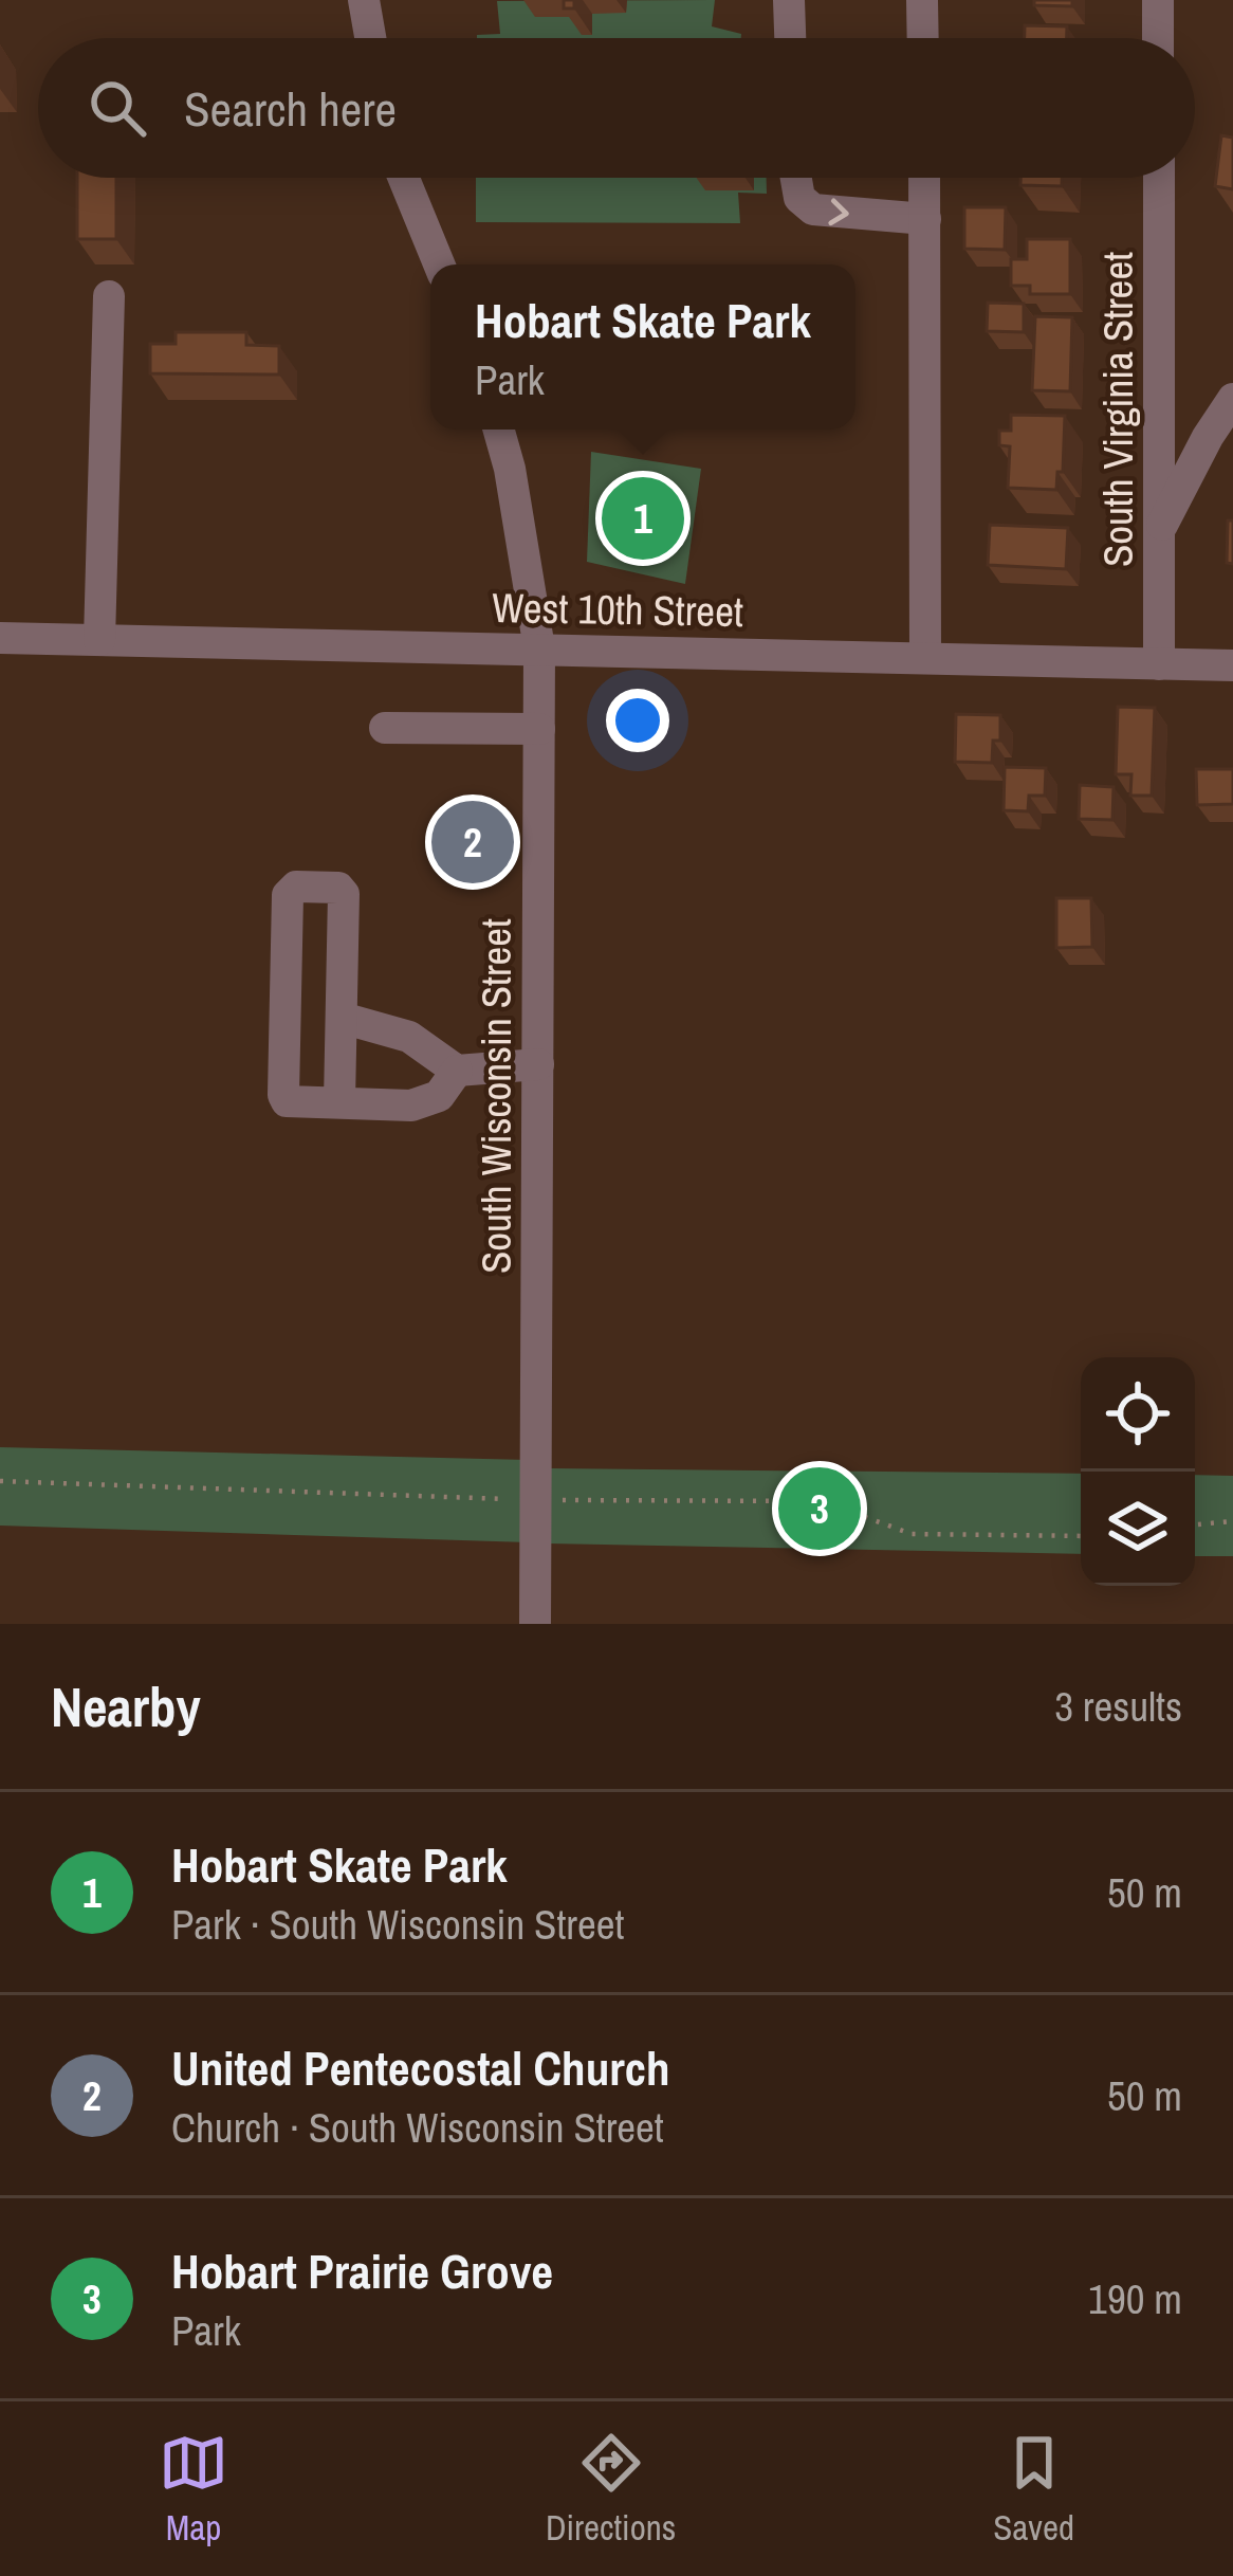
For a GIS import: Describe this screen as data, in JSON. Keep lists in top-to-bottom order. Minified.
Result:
{"streets":{"street":["South Virginia Street","West 10th Street","South Wisconsin Street"]},"crossings":[["South Virginia Street","West 10th Street"],["West 10th Street","South Wisconsin Street"]],"page":{"search":"Search here","popup":["Hobart Skate Park","Park"],"pins":["1","2","3"],"heading":["Nearby","3 results"],"list":[{"mark":"1","name":"Hobart Skate Park","note":"Park · South Wisconsin Street","value":"50 m"},{"mark":"2","name":"United Pentecostal Church","note":"Church · South Wisconsin Street","value":"50 m"},{"mark":"3","name":"Hobart Prairie Grove","note":"Park","value":"190 m"}],"nav":["Map","Directions","Saved"]}}
